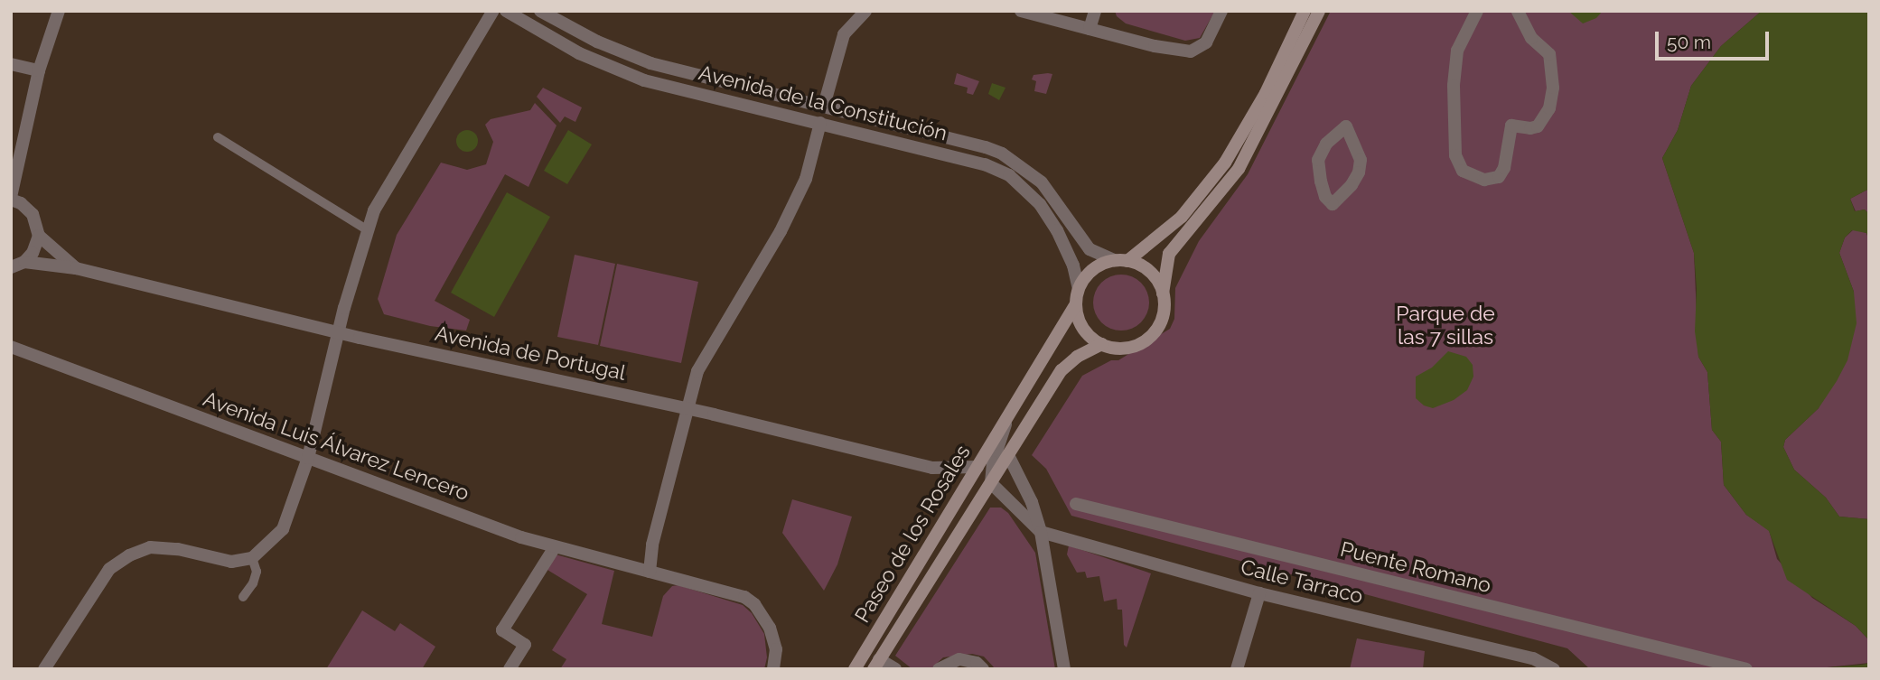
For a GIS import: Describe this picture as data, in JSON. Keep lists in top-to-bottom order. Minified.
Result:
{"streets":{"main road":["Paseo de los Rosales"],"street":["Avenida de la Constitución","Avenida de Portugal","Avenida Luis Álvarez Lencero","Puente Romano","Calle Tarraco"]},"crossings":[["Avenida de la Constitución","Paseo de los Rosales"],["Avenida de Portugal","Paseo de los Rosales"]],"parks":["Parque de las 7 sillas"],"scale_bar":"50 m"}
